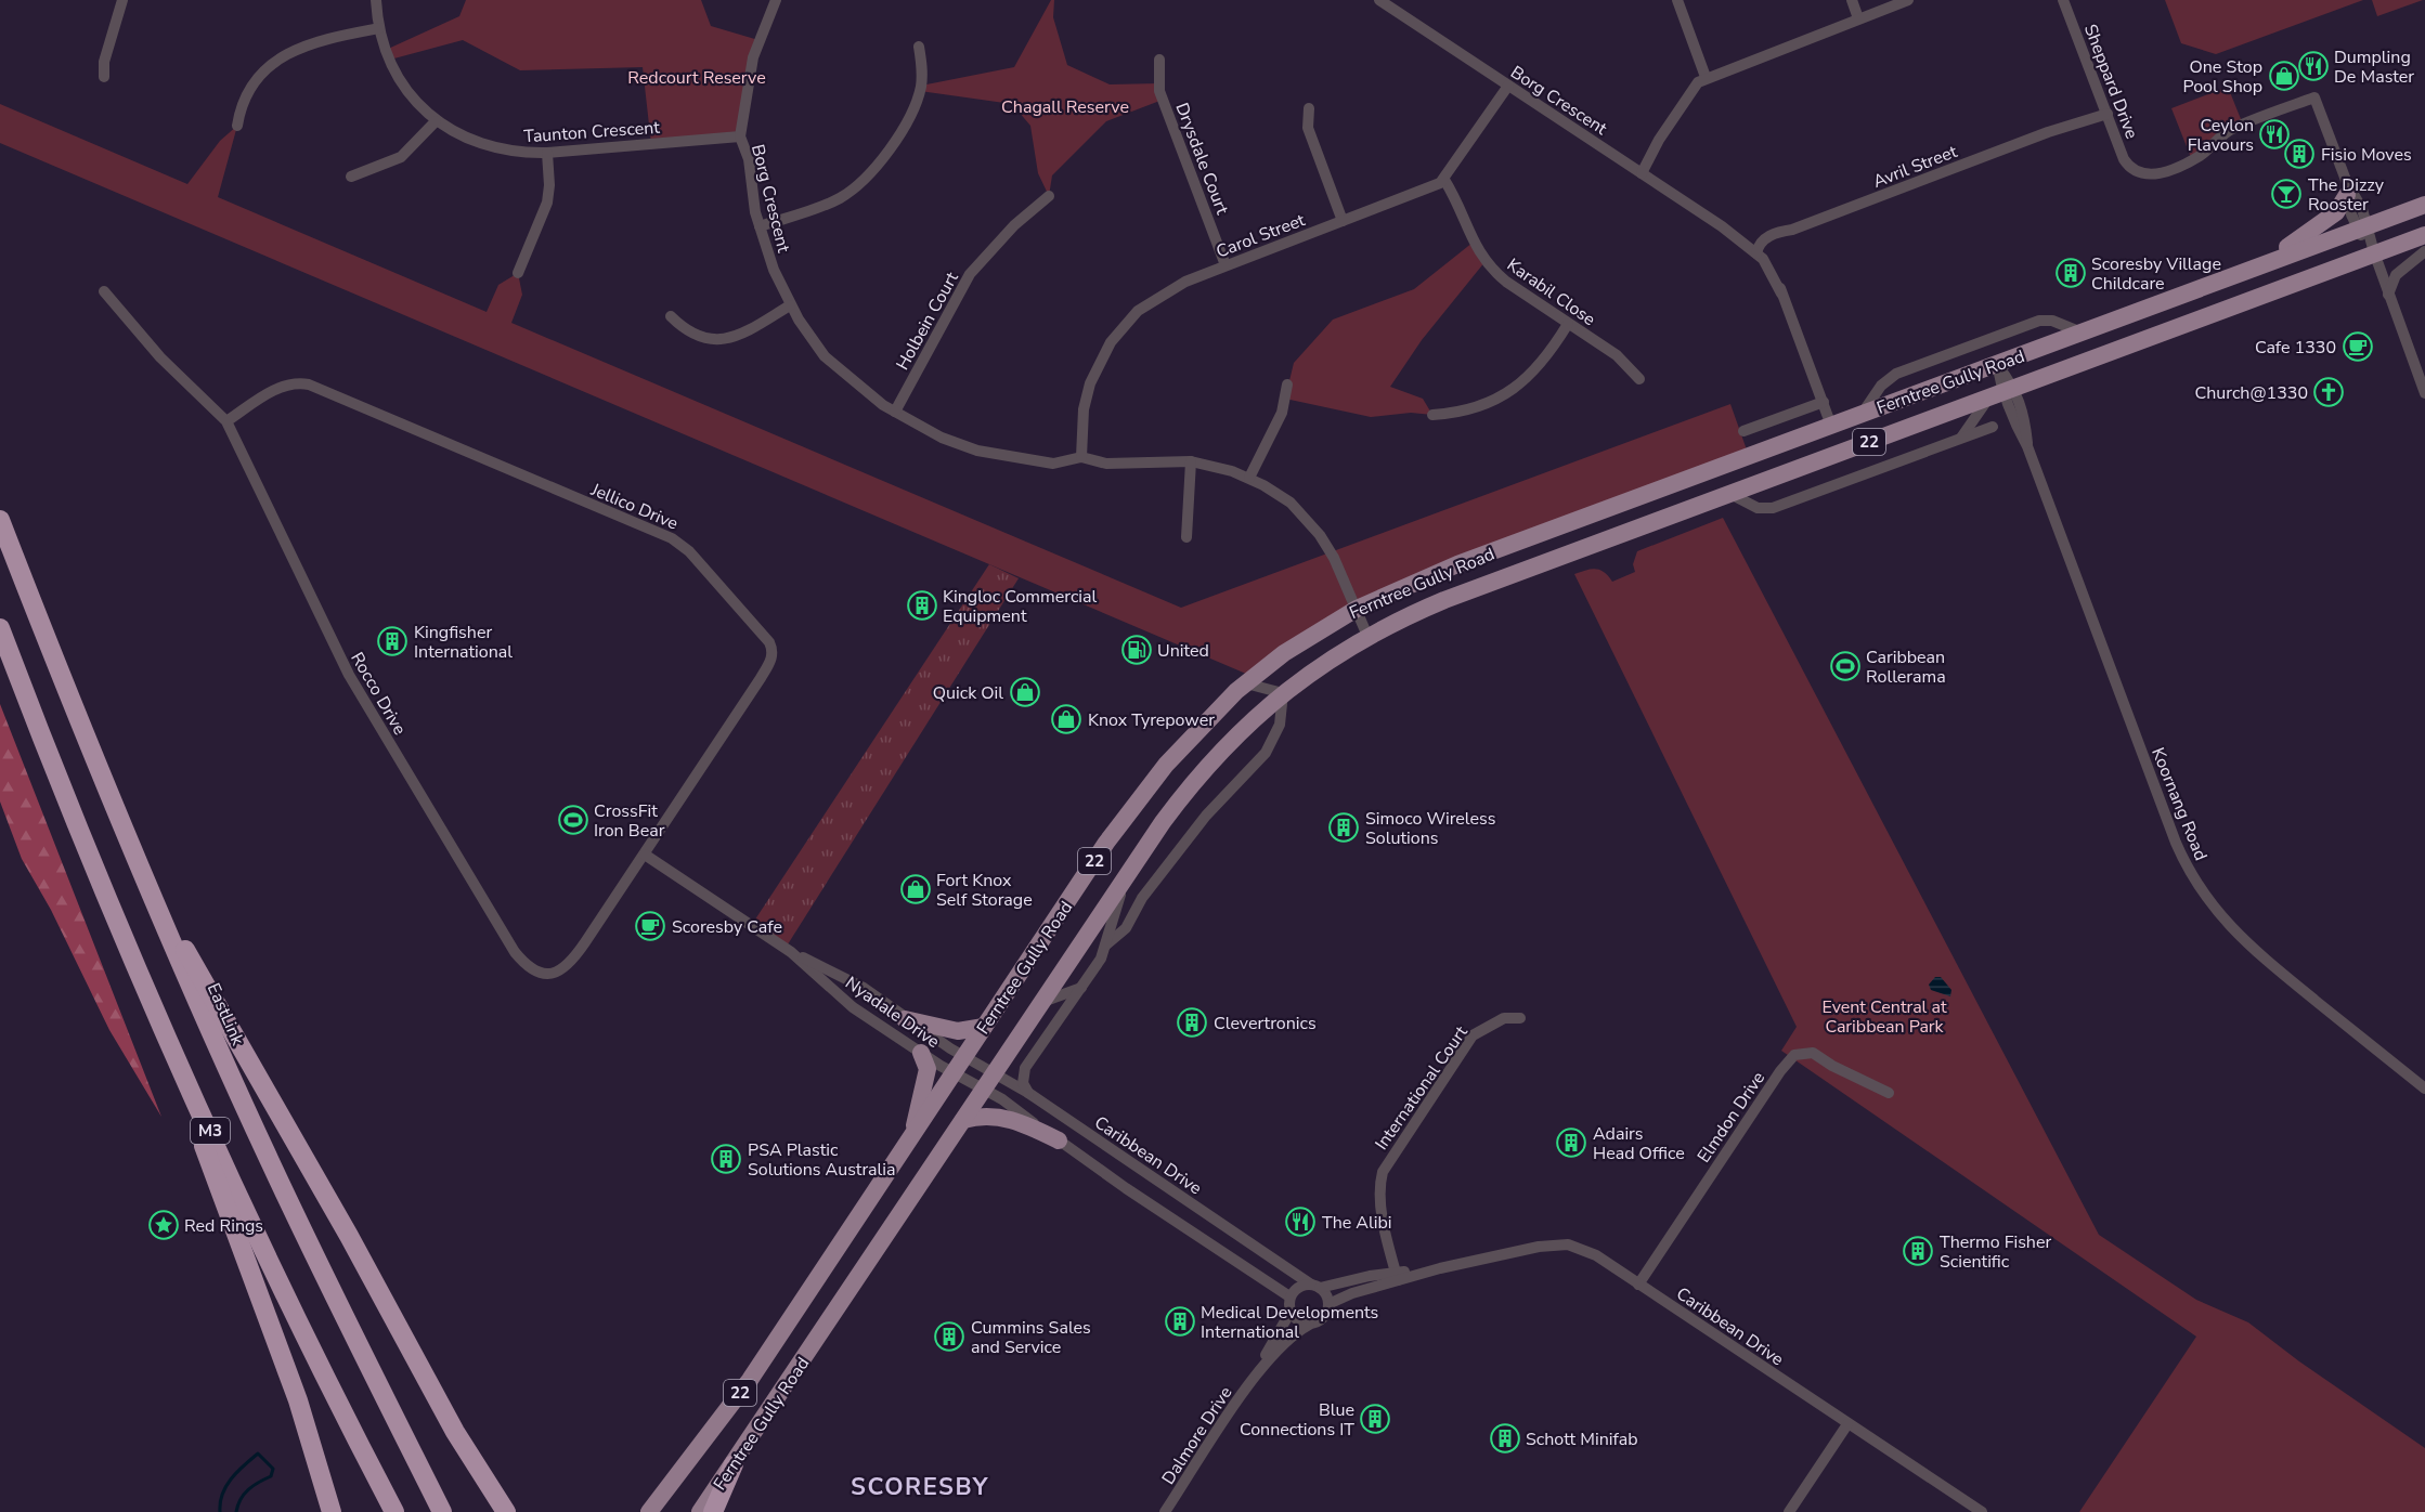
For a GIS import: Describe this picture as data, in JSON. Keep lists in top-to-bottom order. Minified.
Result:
{"streets":{"highway":["EastLink","M3"],"main road":["Ferntree Gully Road","22"],"street":["Sheppard Drive","Borg Crescent","Taunton Crescent","Drysdale Court","Avril Street","Carol Street","Karabil Close","Holbein Court","Jellico Drive","Rocco Drive","Koornang Road","Nyadale Drive","International Court","Elmdon Drive","Caribbean Drive","Dalmore Drive"]},"crossings":[["Sheppard Drive","Avril Street"],["Borg Crescent","Taunton Crescent"],["Borg Crescent","Avril Street"],["Borg Crescent","Carol Street"],["Borg Crescent","Holbein Court"],["Borg Crescent","Ferntree Gully Road"],["Drysdale Court","Carol Street"],["Carol Street","Karabil Close"],["Ferntree Gully Road","Koornang Road"],["Ferntree Gully Road","Nyadale Drive"],["Ferntree Gully Road","Caribbean Drive"],["Jellico Drive","Rocco Drive"],["Jellico Drive","Nyadale Drive"],["Rocco Drive","Nyadale Drive"],["Nyadale Drive","Caribbean Drive"],["International Court","Caribbean Drive"],["Elmdon Drive","Caribbean Drive"],["Caribbean Drive","Dalmore Drive"]],"districts":["SCORESBY"],"parks":["Redcourt Reserve","Chagall Reserve","Event Central at Caribbean Park"],"places":{"restaurant":["Dumpling De Master","Ceylon Flavours","The Alibi"],"shop":["One Stop Pool Shop","Quick Oil","Knox Tyrepower","Fort Knox Self Storage"],"building":["Fisio Moves","Scoresby Village Childcare","Kingloc Commercial Equipment","Kingfisher International","Simoco Wireless Solutions","Clevertronics","Adairs Head Office","PSA Plastic Solutions Australia","Thermo Fisher Scientific","Medical Developments International","Cummins Sales and Service","Blue Connections IT","Schott Minifab"],"bar":["The Dizzy Rooster"],"cafe":["Cafe 1330","Scoresby Cafe"],"church":["Church@1330"],"fuel station":["United"],"sports":["Caribbean Rollerama","CrossFit Iron Bear"],"place":["Red Rings"]}}
